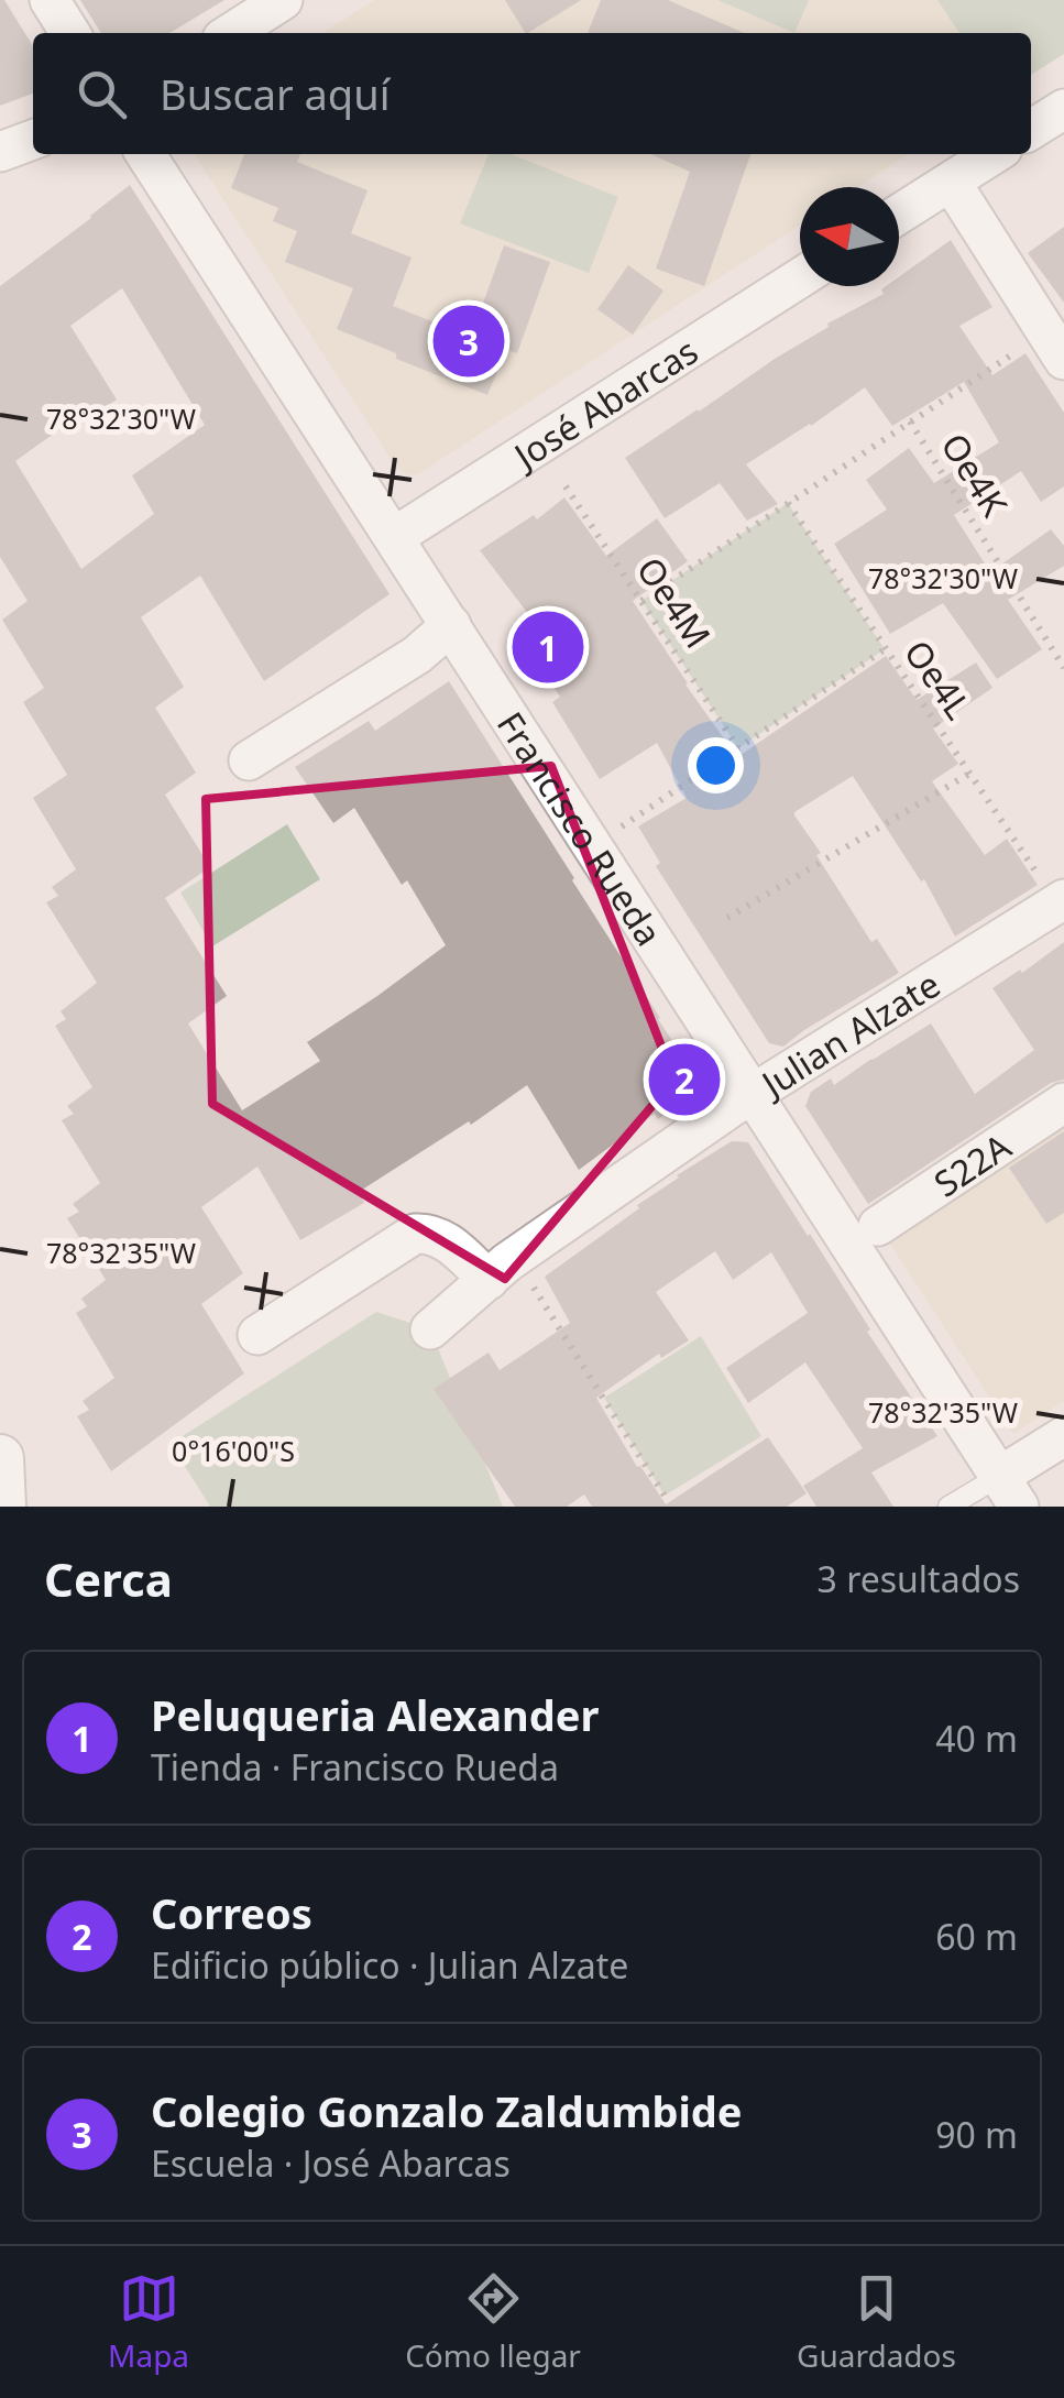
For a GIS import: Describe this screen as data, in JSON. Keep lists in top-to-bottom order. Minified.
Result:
{"streets":{"street":["José Abarcas","Francisco Rueda","Julian Alzate","S22A"],"path":["Oe4K","Oe4M","Oe4L"]},"crossings":[["José Abarcas","Francisco Rueda"],["Oe4L","Julian Alzate"],["Francisco Rueda","Julian Alzate"]],"north":"left","page":{"search":"Buscar aquí","pins":["3","1","2"],"heading":["Cerca","3 resultados"],"list":[{"mark":"1","name":"Peluqueria Alexander","note":"Tienda · Francisco Rueda","value":"40 m"},{"mark":"2","name":"Correos","note":"Edificio público · Julian Alzate","value":"60 m"},{"mark":"3","name":"Colegio Gonzalo Zaldumbide","note":"Escuela · José Abarcas","value":"90 m"}],"nav":["Mapa","Cómo llegar","Guardados"]},"coordinates":["78°32'30\"W","78°32'35\"W","0°16'00\"S"]}
